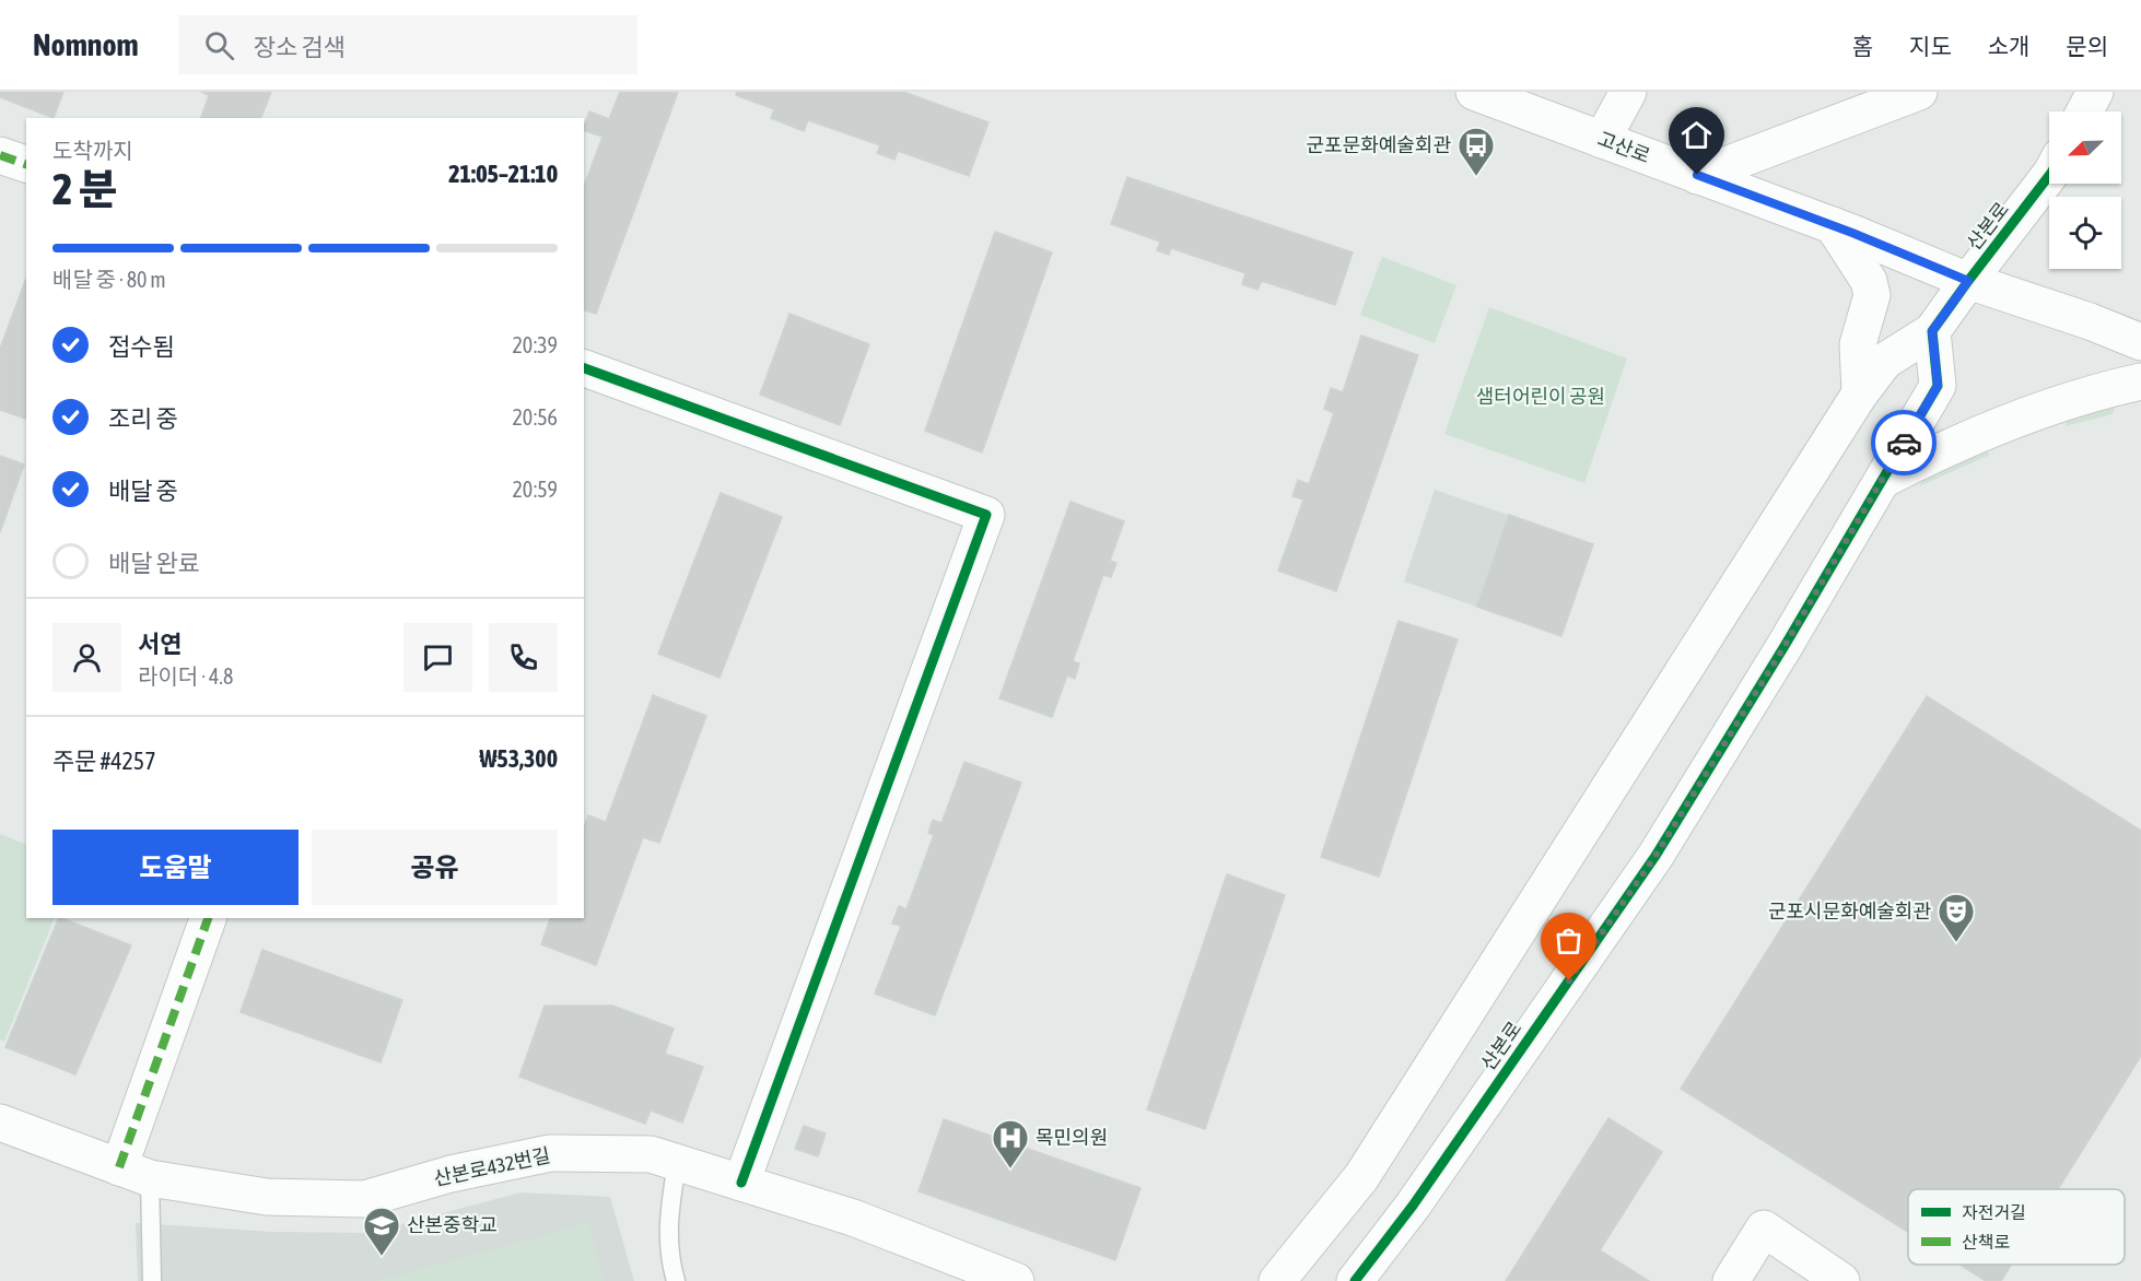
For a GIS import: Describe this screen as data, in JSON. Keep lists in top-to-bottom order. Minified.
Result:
{"streets":{"street":["고산로","산본로","산본로432번길"]},"crossings":[["고산로","산본로"]],"parks":["샘터어린이 공원"],"places":{"bus stop":["군포문화예술회관"],"theatre":["군포시문화예술회관"],"hospital":["목민의원"],"school or university":["산본중학교"]},"legend":["자전거길","산책로"],"north":"bottom left","page":{"header":"Nomnom","search":"장소 검색","nav":["홈","지도","소개","문의"],"heading":["2 분","도착까지","21:05–21:10"],"panel":["서연","라이더 · 4.8","주문 #4257","₩53,300"],"bar":"배달 중 · 80 m","list":[["접수됨","20:39"],["조리 중","20:56"],["배달 중","20:59"],"배달 완료"],"buttons":["도움말","공유"]}}
